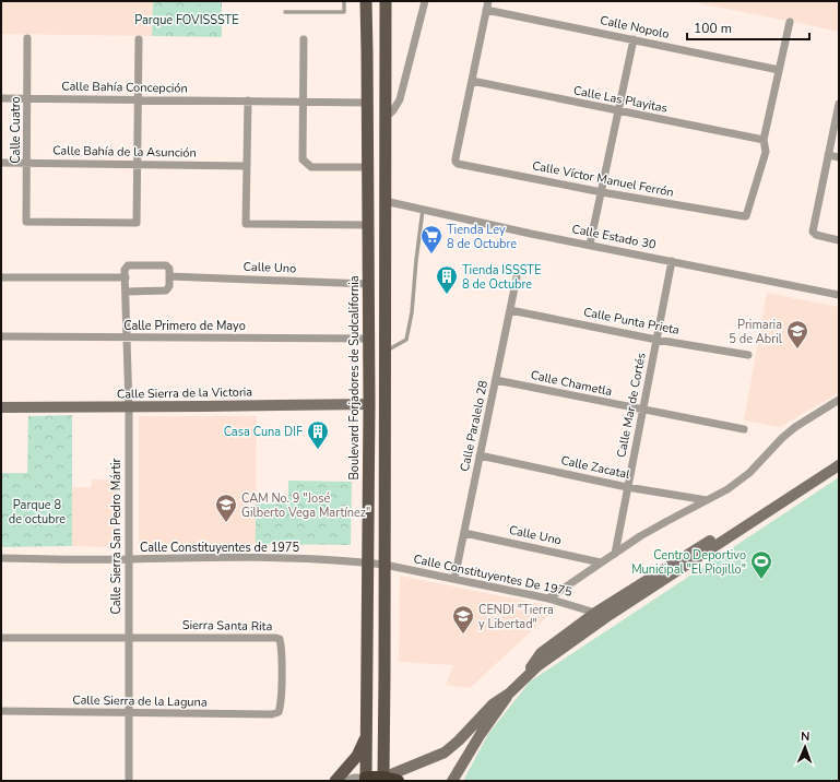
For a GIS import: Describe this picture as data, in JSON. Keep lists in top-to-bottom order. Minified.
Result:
{"streets":{"main road":["Boulevard Forjadores de Sudcalifornia","Calle Sierra de la Victoria"],"street":["Calle Nopolo","Calle Bahía Concepción","Calle Las Playitas","Calle Cuatro","Calle Bahía de la Asunción","Calle Víctor Manuel Ferrón","Calle Estado 30","Calle Uno","Calle Punta Prieta","Calle Primero de Mayo","Calle Chametla","Calle Mar de Cortés","Calle Paralelo 28","Calle Zacatal","Calle Sierra San Pedro Mártir","Calle Constituyentes de 1975","Calle Constituyentes De 1975","Sierra Santa Rita","Calle Sierra de la Laguna"]},"crossings":[["Calle Bahía Concepción","Calle Cuatro"],["Calle Bahía Concepción","Boulevard Forjadores de Sudcalifornia"],["Calle Las Playitas","Calle Víctor Manuel Ferrón"],["Calle Cuatro","Calle Bahía de la Asunción"],["Calle Estado 30","Calle Mar de Cortés"],["Calle Uno","Boulevard Forjadores de Sudcalifornia"],["Calle Uno","Calle Paralelo 28"],["Calle Punta Prieta","Calle Mar de Cortés"],["Calle Punta Prieta","Calle Paralelo 28"],["Calle Primero de Mayo","Boulevard Forjadores de Sudcalifornia"],["Calle Primero de Mayo","Calle Sierra San Pedro Mártir"],["Boulevard Forjadores de Sudcalifornia","Calle Sierra de la Victoria"],["Boulevard Forjadores de Sudcalifornia","Calle Constituyentes de 1975"],["Calle Chametla","Calle Mar de Cortés"],["Calle Chametla","Calle Paralelo 28"],["Calle Sierra de la Victoria","Calle Sierra San Pedro Mártir"],["Calle Mar de Cortés","Calle Zacatal"],["Calle Paralelo 28","Calle Zacatal"],["Calle Paralelo 28","Calle Constituyentes De 1975"],["Calle Sierra San Pedro Mártir","Calle Constituyentes de 1975"],["Calle Sierra San Pedro Mártir","Sierra Santa Rita"],["Calle Sierra San Pedro Mártir","Calle Sierra de la Laguna"],["Calle Constituyentes de 1975","Calle Constituyentes De 1975"],["Sierra Santa Rita","Calle Sierra de la Laguna"]],"parks":["Parque FOVISSSTE","Parque 8 de octubre"],"places":{"supermarket":["Tienda Ley 8 de Octubre"],"building":["Tienda ISSSTE 8 de Octubre","Casa Cuna DIF"],"school or university":["Primaria 5 de Abril","CAM No. 9 \"José Gilberto Vega Martínez\"","CENDI \"Tierra y Libertad\""],"sports":["Centro Deportivo Municipal \"El Piojillo\""]},"scale_bar":"100 m","north":"top"}
